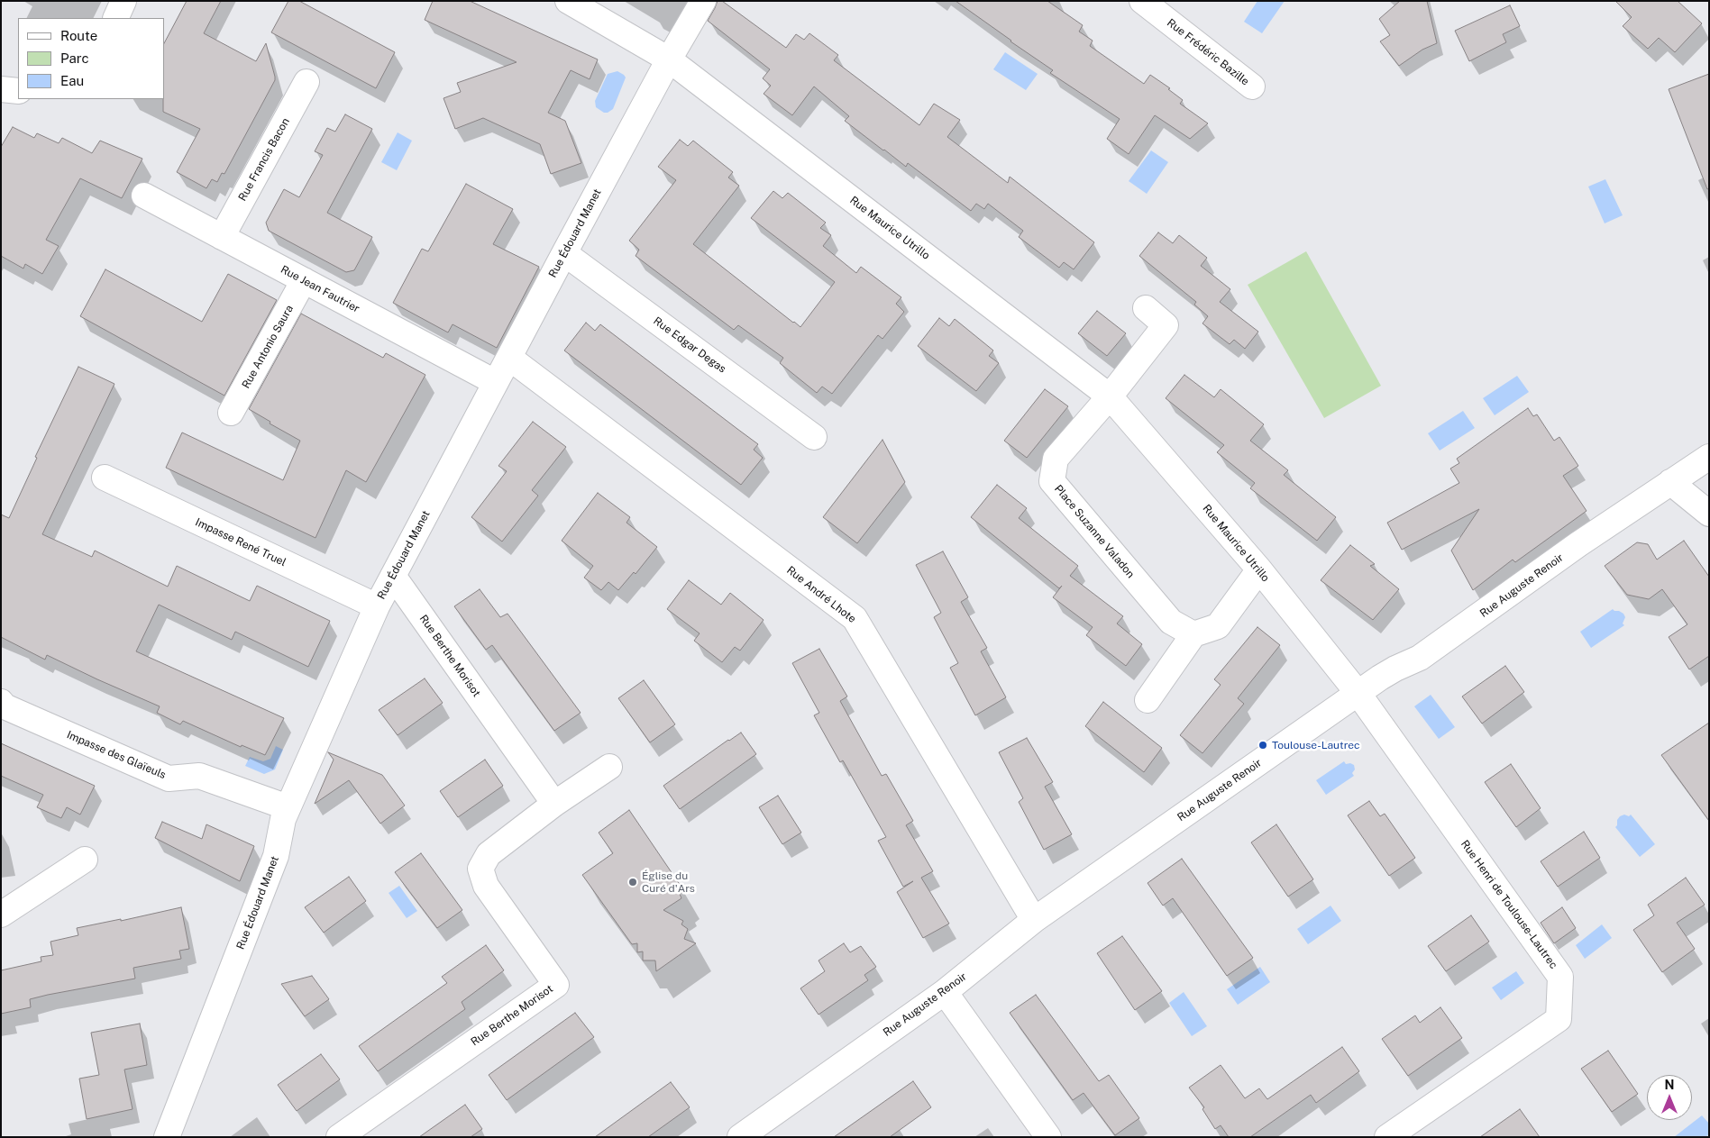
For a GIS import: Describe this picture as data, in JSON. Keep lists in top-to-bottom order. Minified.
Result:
{"streets":{"street":["Rue Frédéric Bazille","Rue Francis Bacon","Rue Maurice Utrillo","Rue Édouard Manet","Rue Jean Fautrier","Rue Edgar Degas","Rue Antonio Saura","Place Suzanne Valadon","Impasse René Truel","Rue Auguste Renoir","Rue André Lhote","Rue Berthe Morisot","Impasse des Glaïeuls","Rue Henri de Toulouse-Lautrec"]},"crossings":[["Rue Francis Bacon","Rue Jean Fautrier"],["Rue Maurice Utrillo","Rue Édouard Manet"],["Rue Maurice Utrillo","Place Suzanne Valadon"],["Rue Maurice Utrillo","Rue Auguste Renoir"],["Rue Maurice Utrillo","Rue Henri de Toulouse-Lautrec"],["Rue Édouard Manet","Rue Jean Fautrier"],["Rue Édouard Manet","Rue Edgar Degas"],["Rue Édouard Manet","Impasse René Truel"],["Rue Édouard Manet","Rue André Lhote"],["Rue Édouard Manet","Rue Berthe Morisot"],["Rue Édouard Manet","Impasse des Glaïeuls"],["Rue Jean Fautrier","Rue Antonio Saura"],["Rue Auguste Renoir","Rue André Lhote"],["Rue Auguste Renoir","Rue Henri de Toulouse-Lautrec"]],"places":["Toulouse-Lautrec","Église du Curé d'Ars"],"legend":["Route","Parc","Eau"],"north":"top"}
